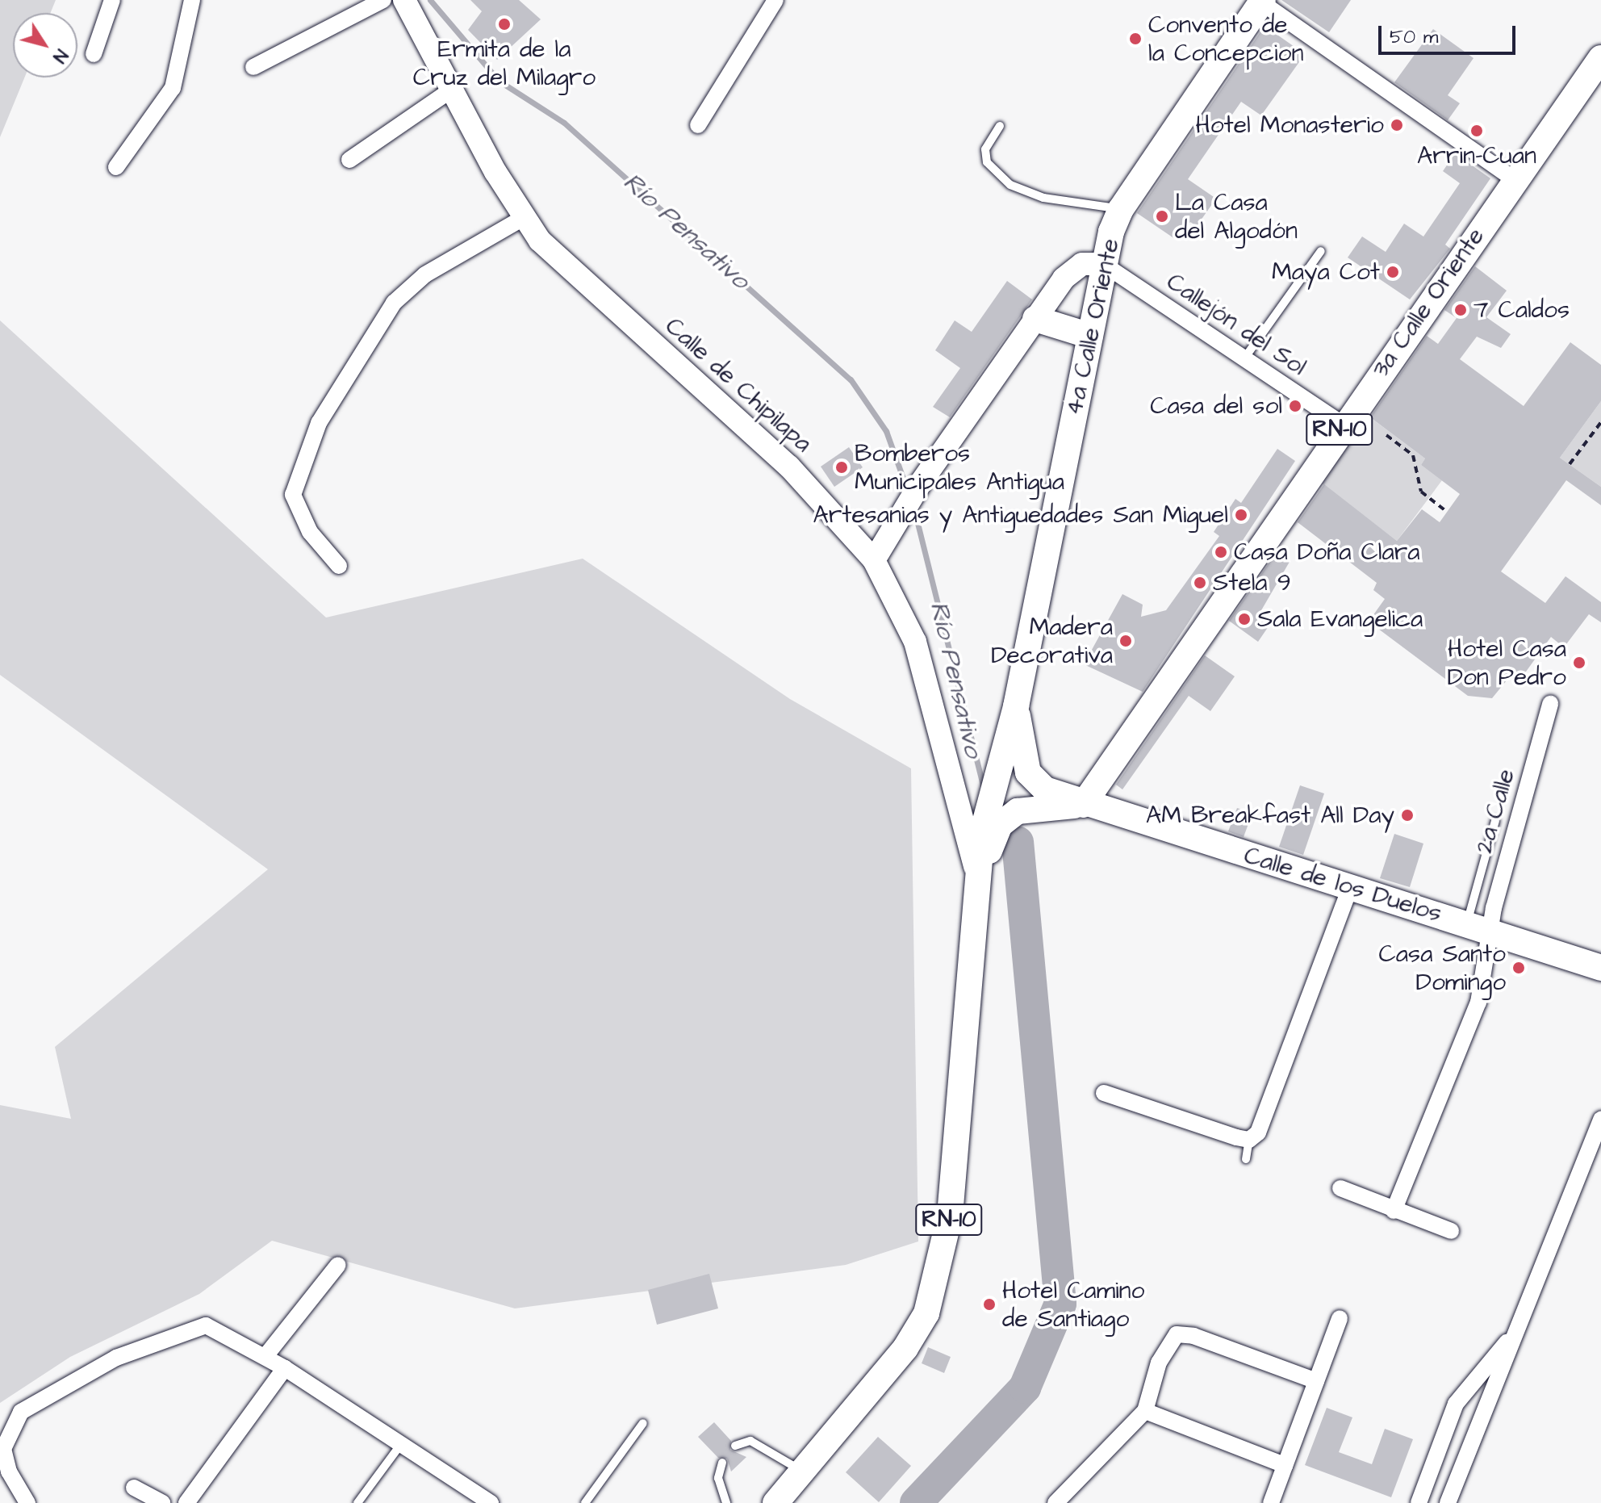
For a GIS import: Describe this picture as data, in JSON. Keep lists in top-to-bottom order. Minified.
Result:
{"streets":{"main road":["3a Calle Oriente","4a Calle Oriente","Calle de Chipilapa","RN-10","Calle de los Duelos"],"street":["Callejón del Sol","2a Calle"]},"crossings":[["3a Calle Oriente","Callejón del Sol"],["3a Calle Oriente","Calle de los Duelos"],["Callejón del Sol","4a Calle Oriente"],["4a Calle Oriente","RN-10"],["4a Calle Oriente","Calle de los Duelos"],["Calle de Chipilapa","RN-10"],["RN-10","Calle de los Duelos"],["2a Calle","Calle de los Duelos"]],"water":["Río Pensativo"],"places":["Ermita de la Cruz del Milagro","Convento de la Concepcion","Hotel Monasterio","Arrin-Cuan","La Casa del Algodón","Maya Cot","7 Caldos","Casa del sol","Bomberos Municipales Antigua","Artesanias y Antiguedades San Miguel","Casa Doña Clara","Stela 9","Sala Evangelica","Madera Decorativa","Hotel Casa Don Pedro","AM Breakfast All Day","Casa Santo Domingo","Hotel Camino de Santiago"],"scale_bar":"50 m","north":"bottom right"}
